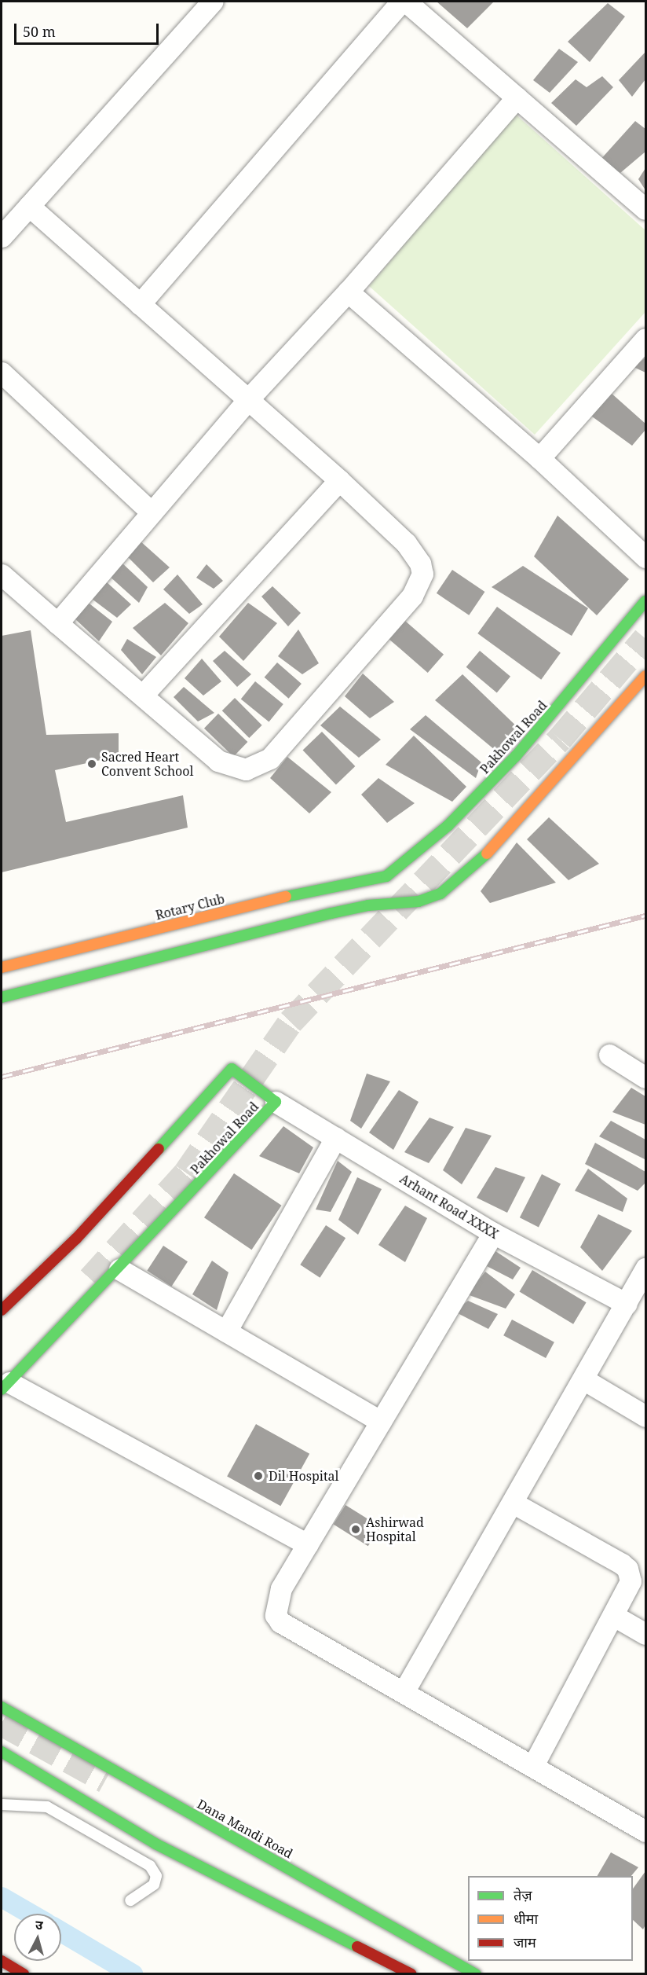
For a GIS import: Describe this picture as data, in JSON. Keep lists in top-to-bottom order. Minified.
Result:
{"streets":{"street":["Pakhowal Road","Rotary Club","Arhant Road XXXX","Dana Mandi Road"]},"crossings":[["Pakhowal Road","Rotary Club"],["Pakhowal Road","Arhant Road XXXX"]],"places":["Sacred Heart Convent School","Dil Hospital","Ashirwad Hospital"],"legend":["तेज़","धीमा","जाम"],"scale_bar":"50 m","north":"top"}
